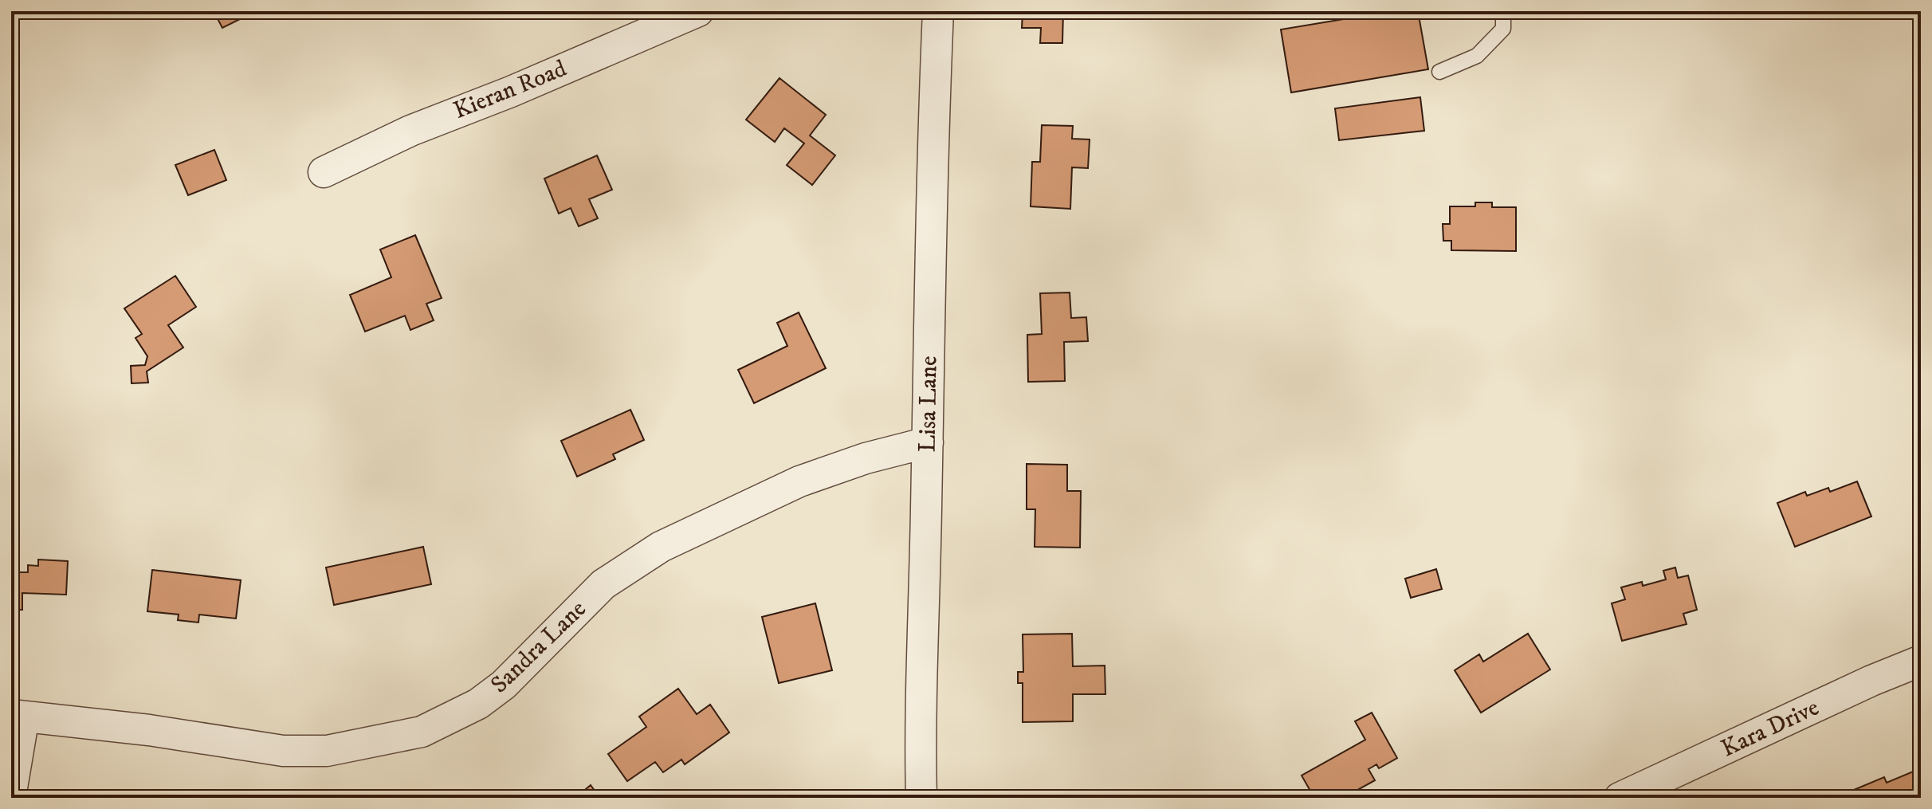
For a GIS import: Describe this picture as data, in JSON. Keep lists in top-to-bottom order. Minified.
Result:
{"streets":{"street":["Kieran Road","Lisa Lane","Sandra Lane","Kara Drive"]},"crossings":[["Lisa Lane","Sandra Lane"]]}
